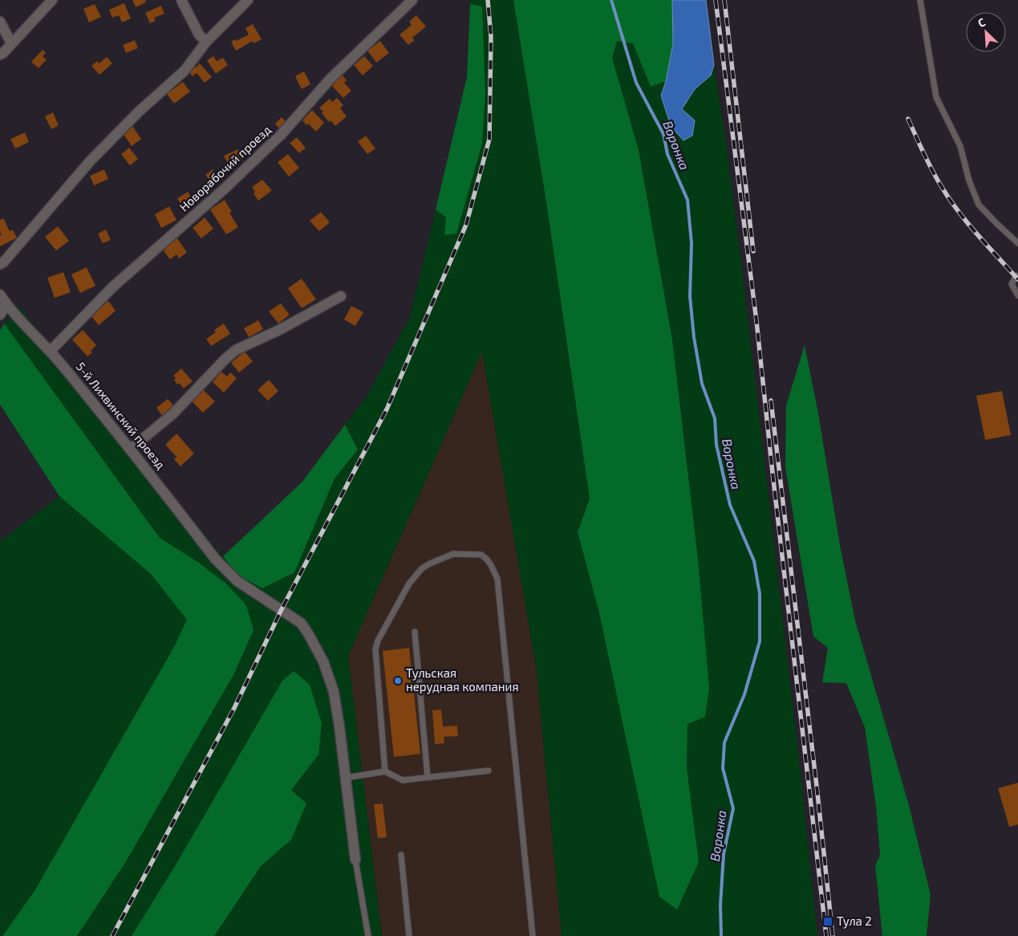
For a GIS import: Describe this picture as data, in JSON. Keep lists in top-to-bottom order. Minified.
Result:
{"streets":{"street":["Новорабочий проезд","5-й Лихвинский проезд"]},"crossings":[["Новорабочий проезд","5-й Лихвинский проезд"]],"water":["Воронка"],"places":{"other":["Тульская нерудная компания"],"transit":["Тула 2"]},"north":"top left"}
